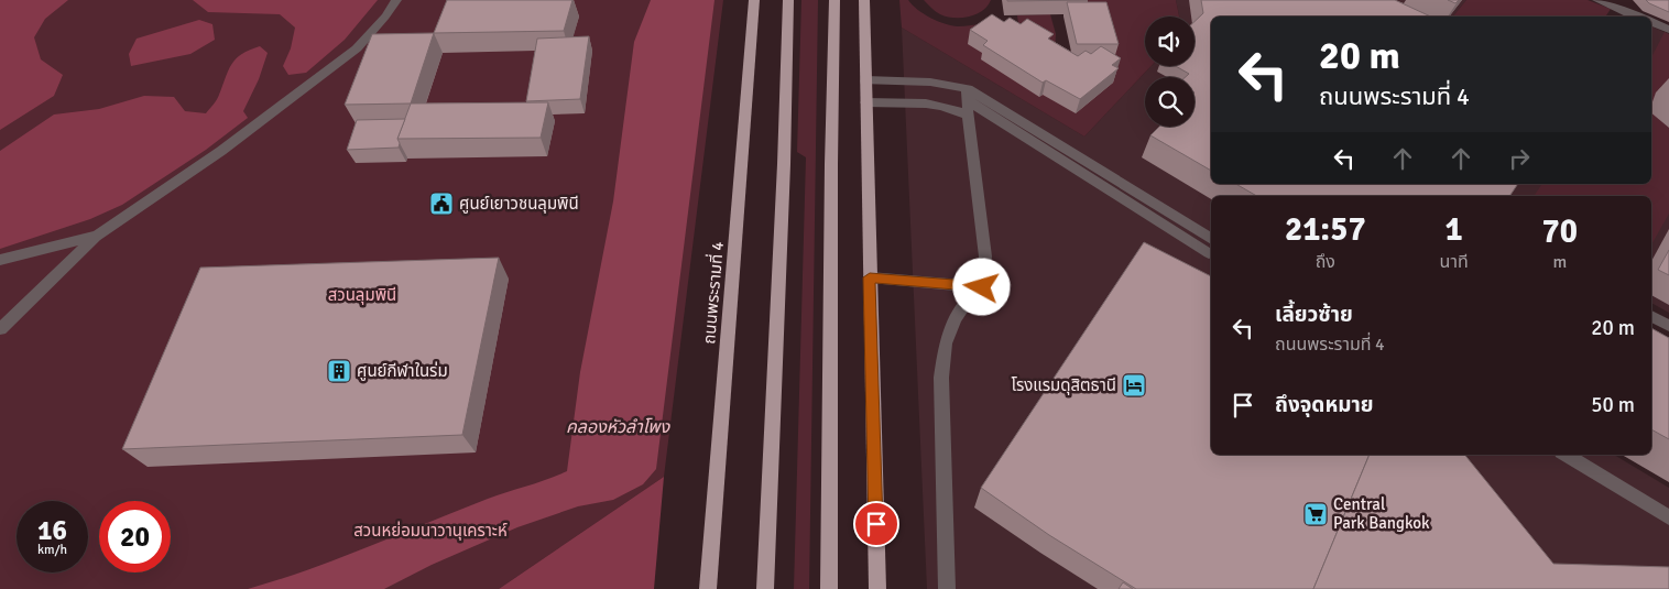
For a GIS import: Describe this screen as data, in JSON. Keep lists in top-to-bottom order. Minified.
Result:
{"streets":{"main road":["ถนนพระรามที่ 4"]},"water":["คลองหัวลำโพง"],"parks":["สวนลุมพินี","สวนหย่อมนาวานุเคราะห์"],"places":{"public building":["ศูนย์เยาวชนลุมพินี"],"building":["ศูนย์กีฬาในร่ม"],"hotel":["โรงแรมดุสิตธานี"],"supermarket":["Central Park Bangkok"]},"page":{"turn":["20 m","ถนนพระรามที่ 4"],"eta":["21:57","ถึง","1","นาที","70","m"],"list":[{"name":"เลี้ยวซ้าย","note":"ถนนพระรามที่ 4","value":"20 m"},{"name":"ถึงจุดหมาย","value":"50 m"}],"speed":"16 km/h","limit":"20"}}
